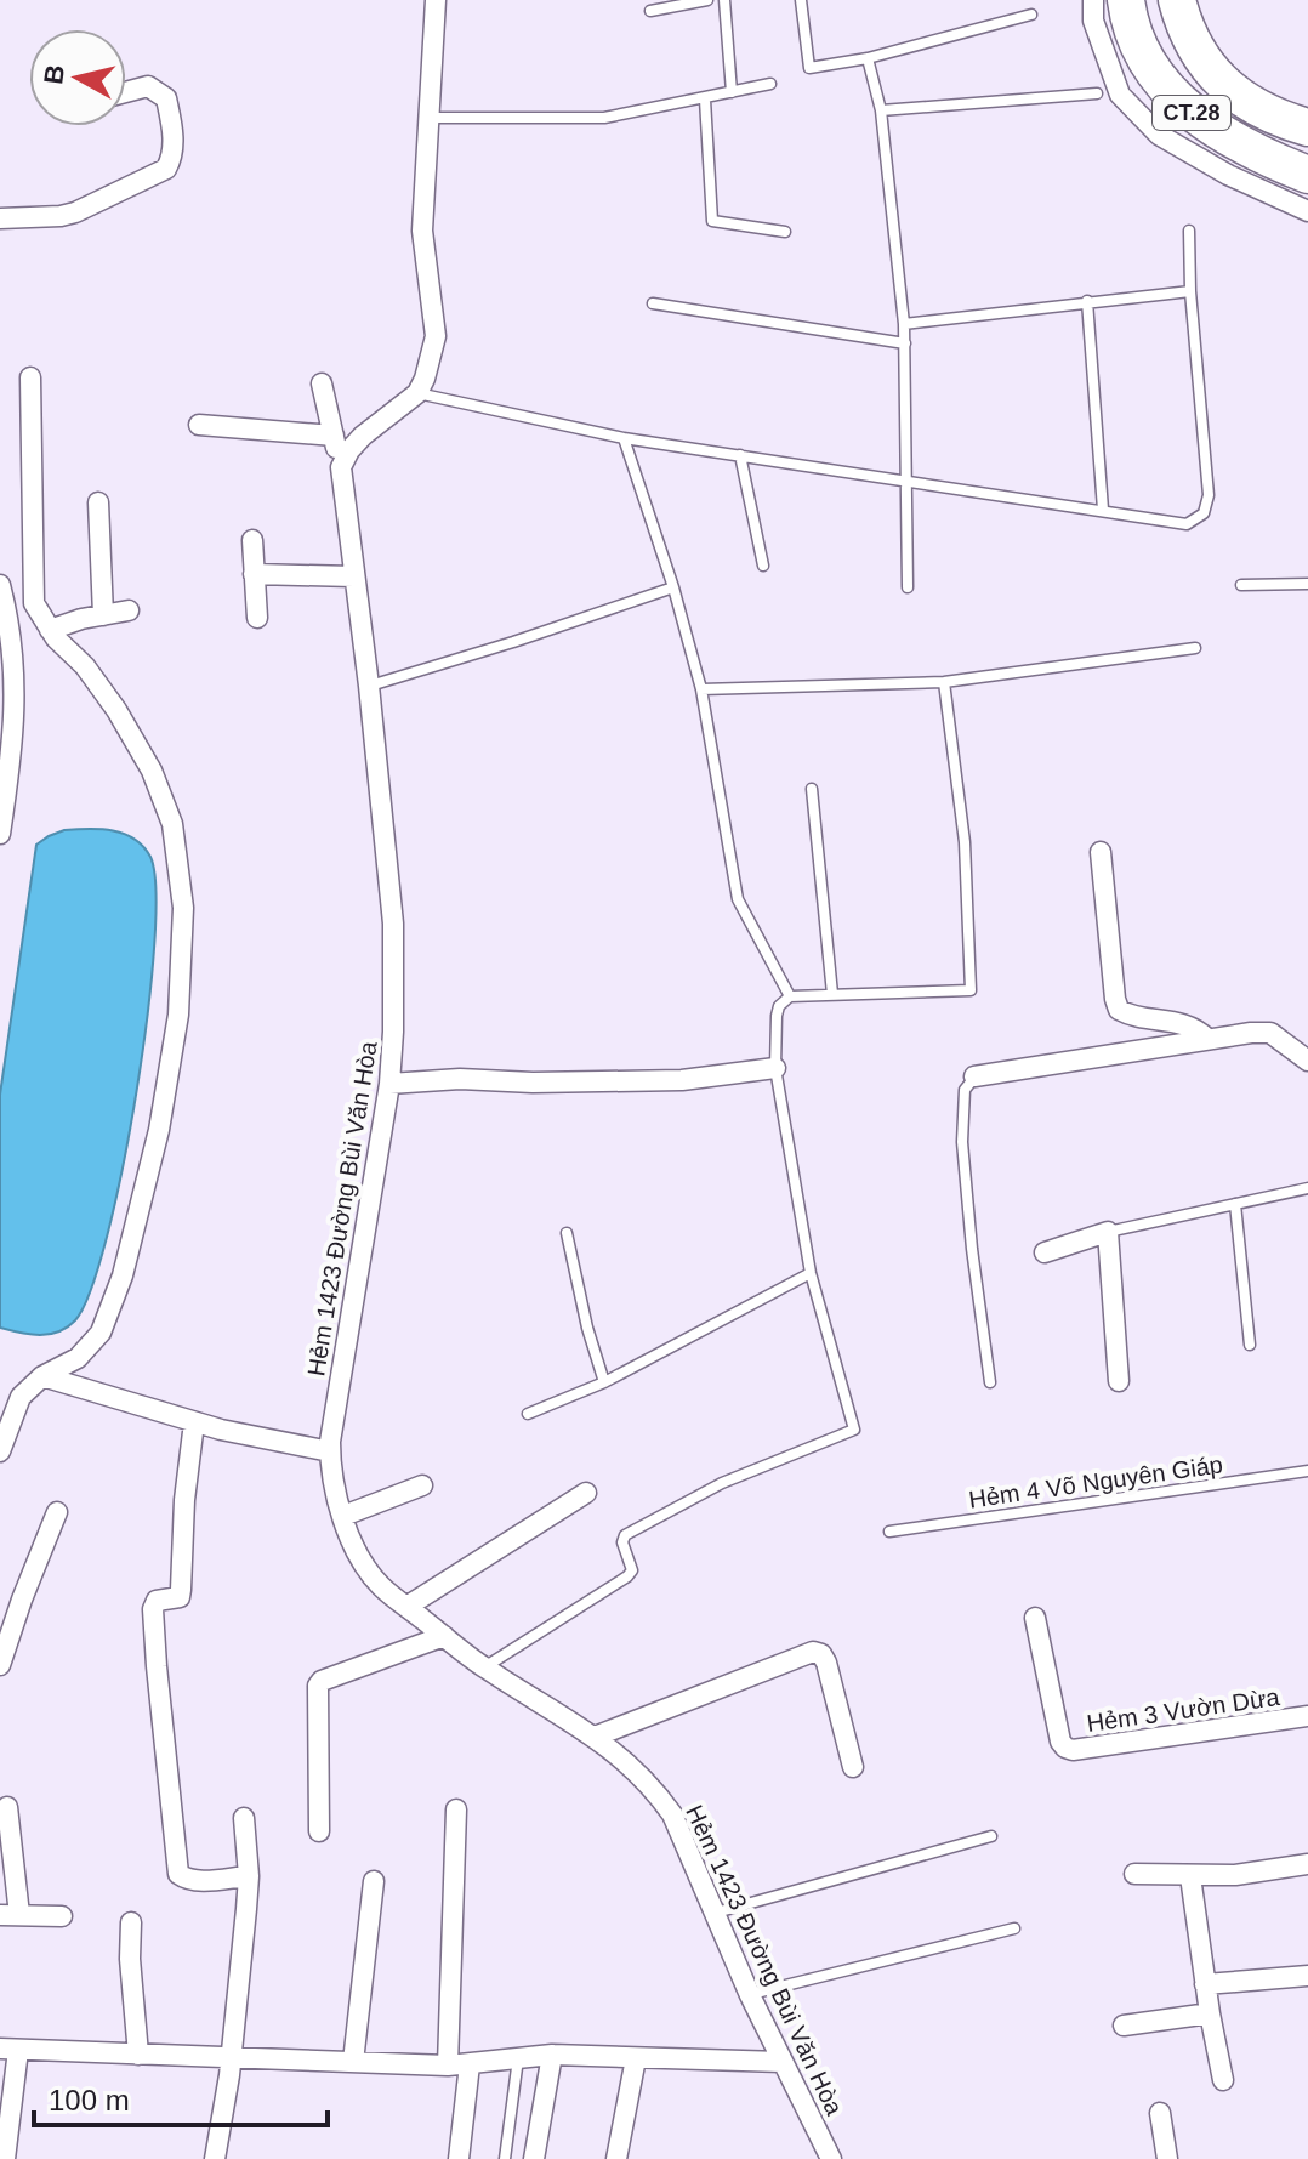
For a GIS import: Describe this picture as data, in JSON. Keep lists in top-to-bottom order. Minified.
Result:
{"streets":{"highway":["CT.28"],"street":["Hẻm 1423 Đường Bùi Văn Hòa","Hẻm 3 Vườn Dừa"],"lane":["Hẻm 4 Võ Nguyên Giáp"]},"scale_bar":"100 m","north":"left"}
